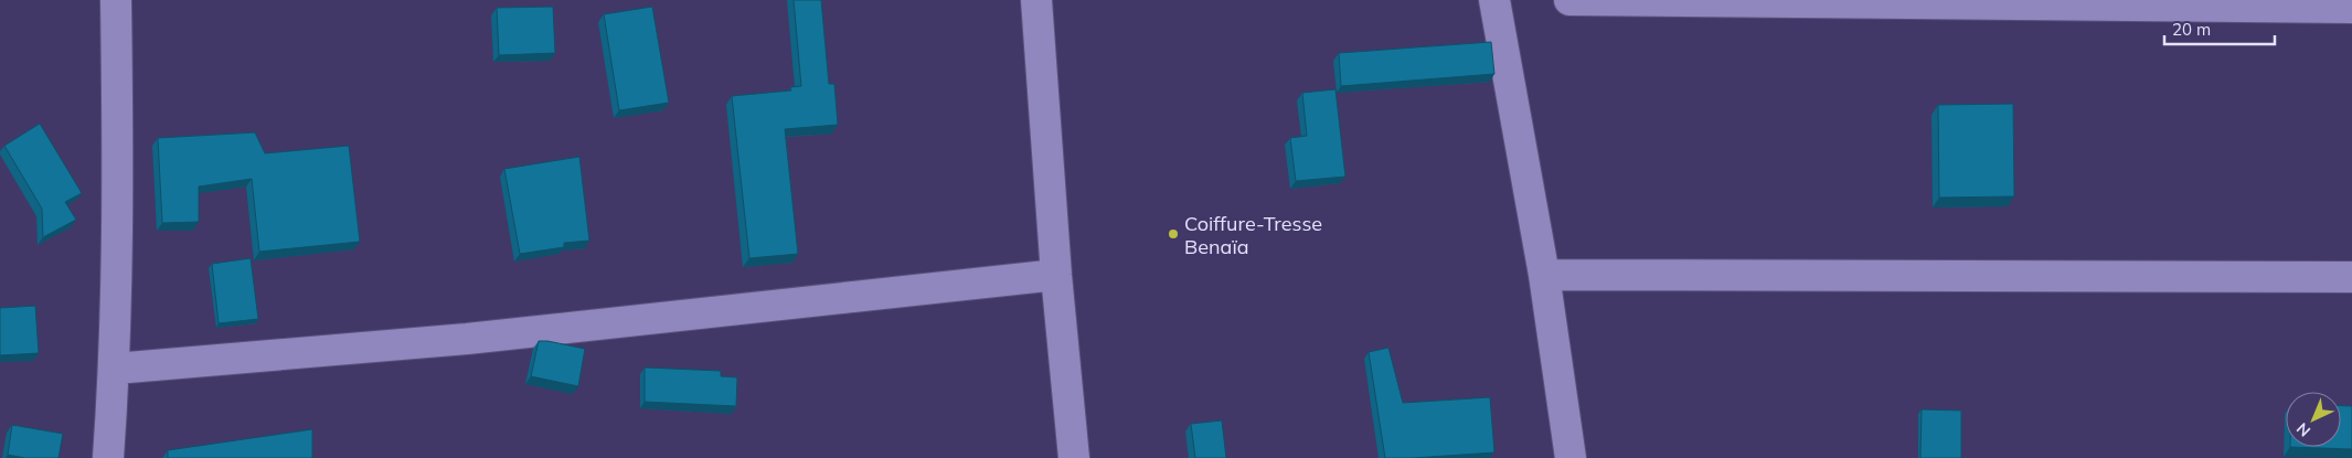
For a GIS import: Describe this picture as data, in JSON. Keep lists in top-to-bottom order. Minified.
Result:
{"places":["Coiffure-Tresse Benaïa"],"scale_bar":"20 m","north":"bottom left"}
